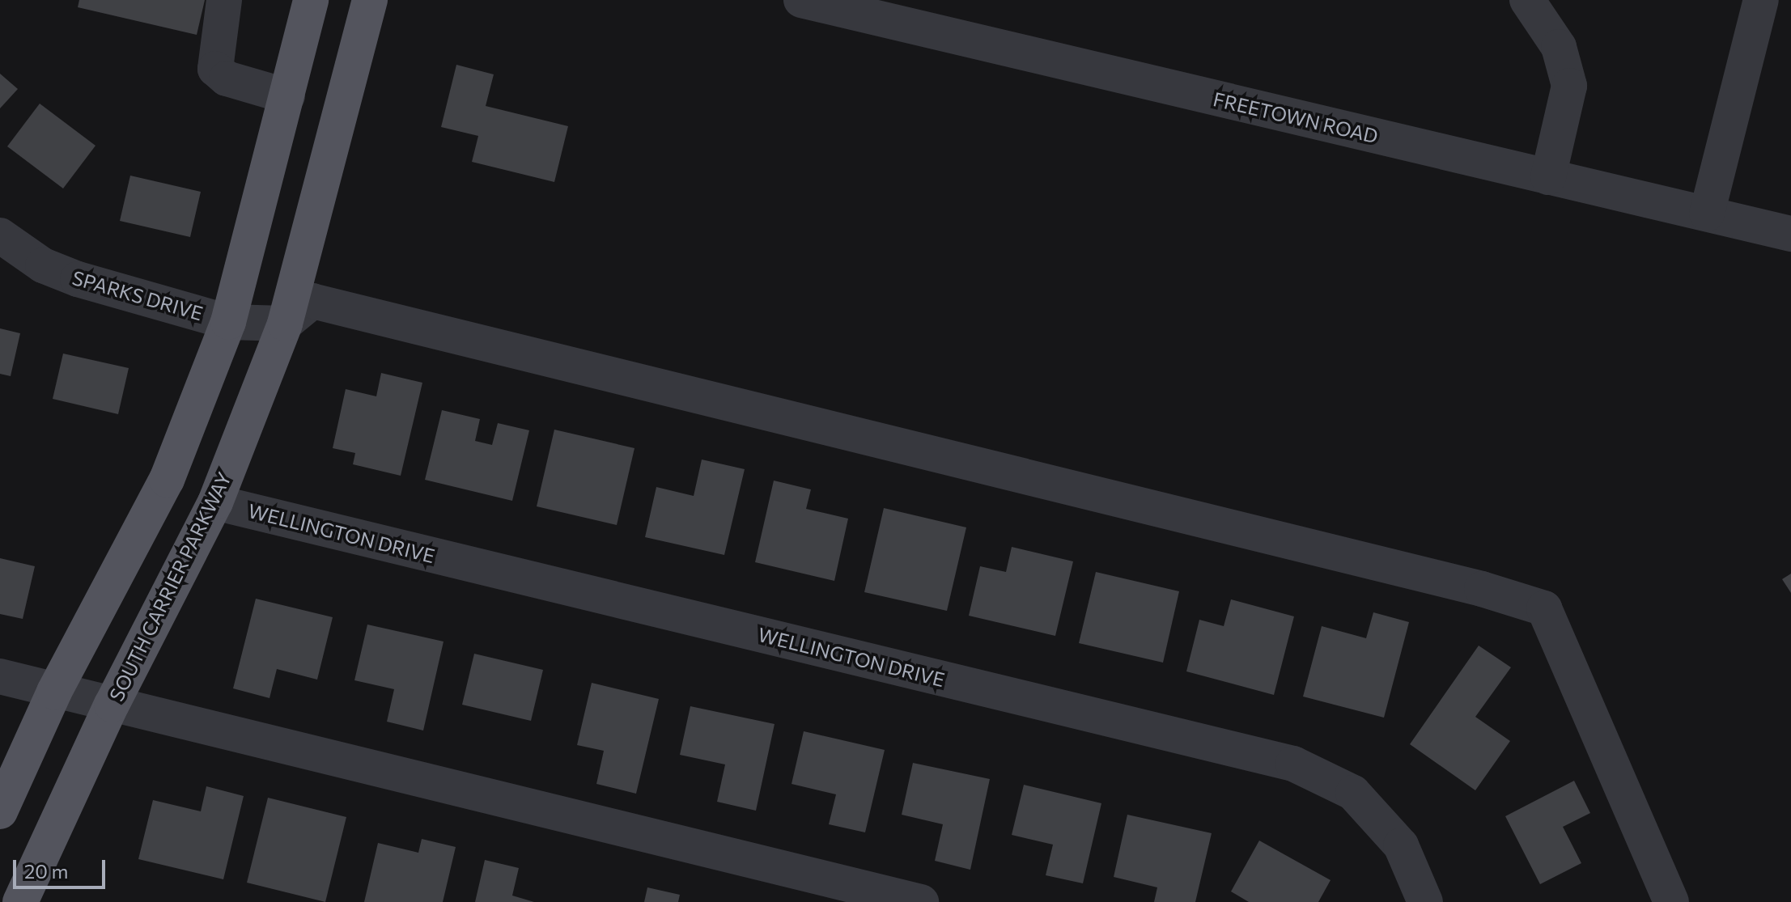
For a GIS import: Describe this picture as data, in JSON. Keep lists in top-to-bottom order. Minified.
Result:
{"streets":{"main road":["SOUTH CARRIER PARKWAY"],"street":["FREETOWN ROAD","SPARKS DRIVE","WELLINGTON DRIVE"]},"crossings":[["SPARKS DRIVE","SOUTH CARRIER PARKWAY"],["WELLINGTON DRIVE","SOUTH CARRIER PARKWAY"]],"scale_bar":"20 m"}
